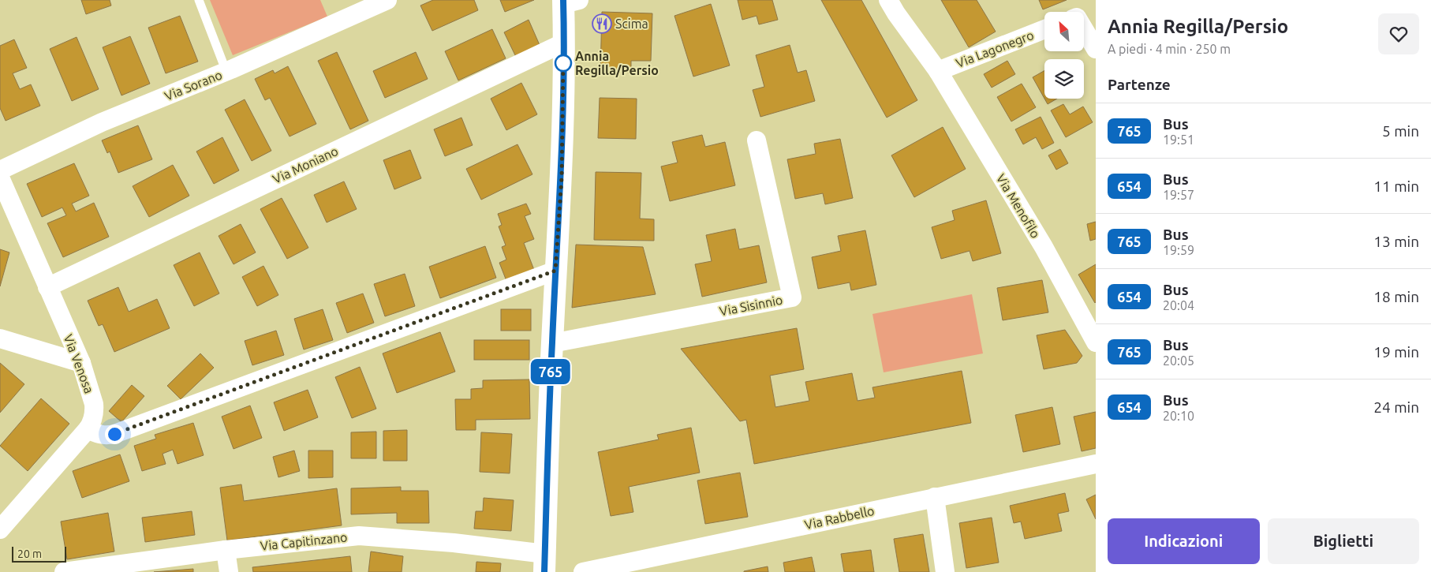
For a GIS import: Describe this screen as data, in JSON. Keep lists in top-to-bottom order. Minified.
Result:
{"streets":{"street":["Via Lagonegro","Via Sorano","Via Moniano","Via Menofilo","Via Sisinnio","Via Venosa","Via Rabbello","Via Capitinzano"]},"crossings":[["Via Lagonegro","Via Menofilo"],["Via Moniano","Via Venosa"]],"places":{"restaurant":["Scima"],"other":["Annia Regilla/Persio"]},"lines":["bus line 765"],"scale_bar":"20 m","north":"top left","page":{"on_map":"765","heading":[["Annia Regilla/Persio","A piedi · 4 min · 250 m"],"Partenze"],"list":[{"mark":"765","name":"Bus","note":"19:51","value":"5 min"},{"mark":"654","name":"Bus","note":"19:57","value":"11 min"},{"mark":"765","name":"Bus","note":"19:59","value":"13 min"},{"mark":"654","name":"Bus","note":"20:04","value":"18 min"},{"mark":"765","name":"Bus","note":"20:05","value":"19 min"},{"mark":"654","name":"Bus","note":"20:10","value":"24 min"}],"buttons":["Indicazioni","Biglietti"],"scale":"20 m"}}
